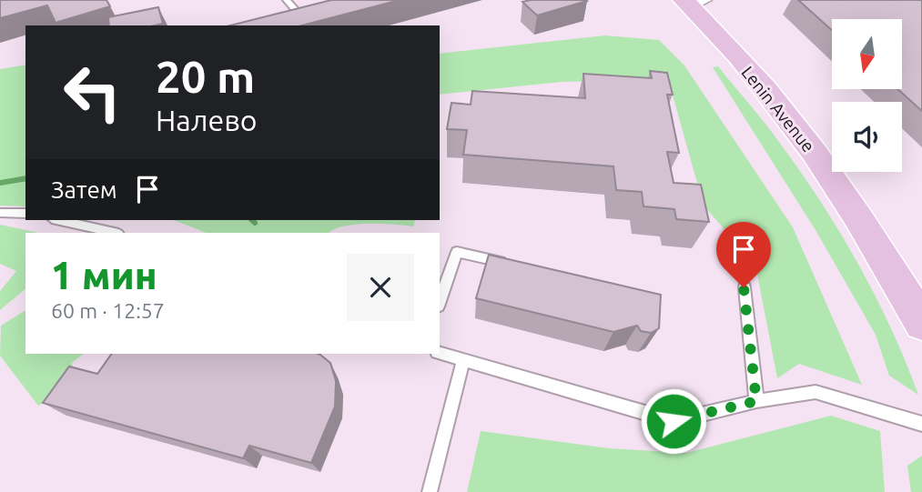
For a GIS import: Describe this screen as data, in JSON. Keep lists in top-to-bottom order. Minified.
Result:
{"streets":{"main road":["Lenin Avenue"]},"north":"bottom","page":{"turn":["20 m","Налево"],"then":"Затем","heading":["1 мин","60 m · 12:57"]}}
